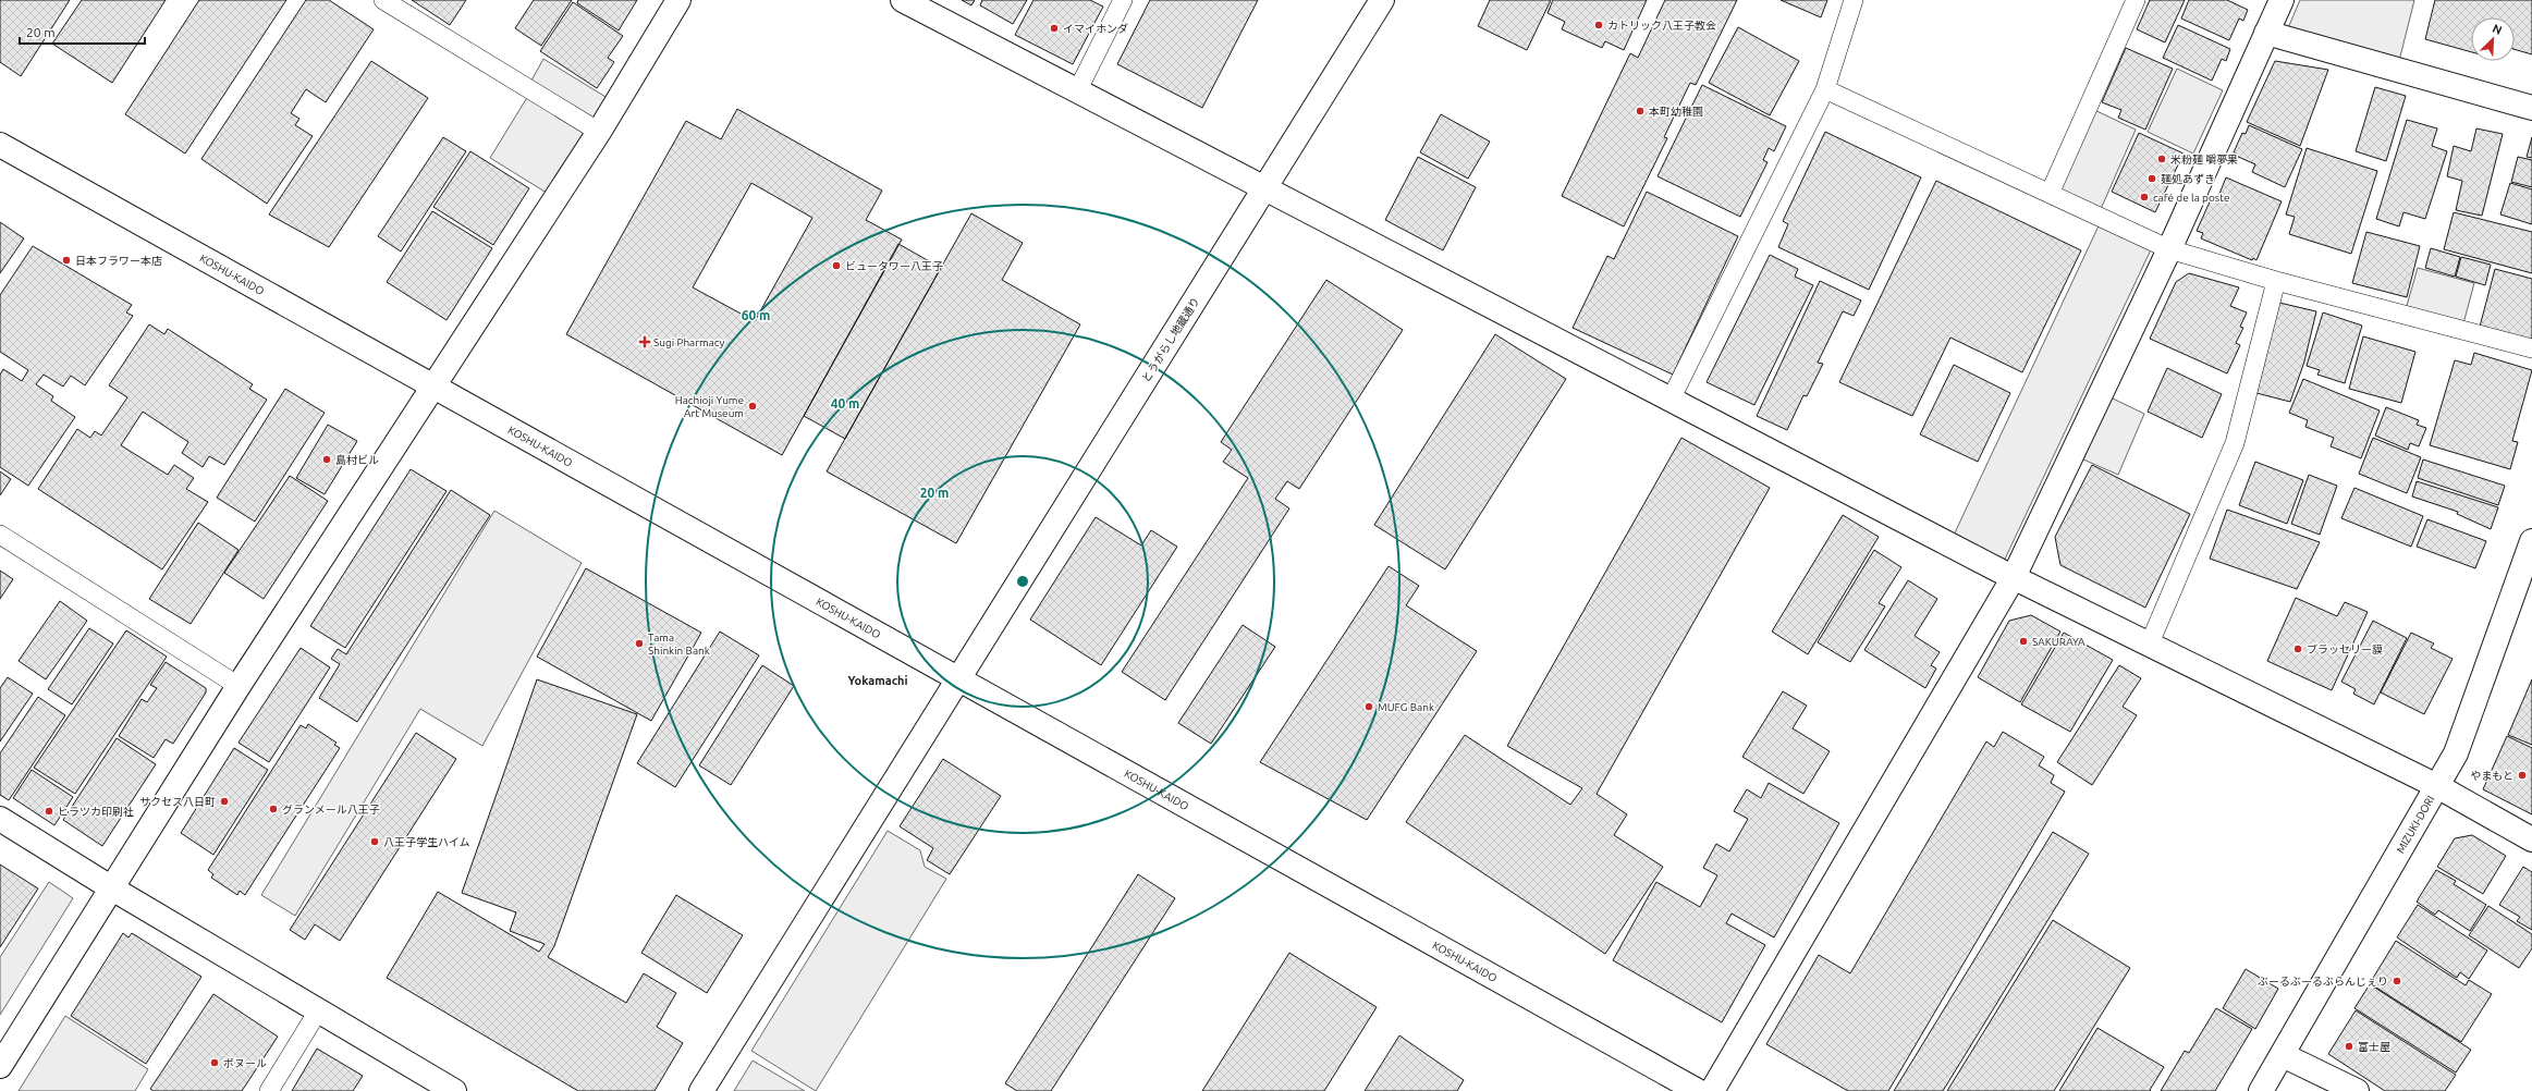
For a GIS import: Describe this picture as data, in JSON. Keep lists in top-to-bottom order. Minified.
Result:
{"streets":{"main road":["KOSHU-KAIDO","とうがらし地蔵通り","MIZUKI-DORI"]},"crossings":[["KOSHU-KAIDO","とうがらし地蔵通り"]],"districts":["Yokamachi"],"places":{"other":["カトリック八王子教会","イマイホンダ","本町幼稚園","米粉麺 嚼夢果","麺処あずき","café de la poste","日本フラワー本店","ビュータワー八王子","Hachioji Yume Art Museum","島村ビル","SAKURAYA","Tama Shinkin Bank","ブラッセリー貘","MUFG Bank","やまもと","サクセス八日町","グランメール八王子","ヒラツカ印刷社","八王子学生ハイム","ぶーるぶーるぶらんじぇり","富士屋","ボヌール"],"health":["Sugi Pharmacy"]},"scale_bar":"20 m","north":"top right","rings":["60 m","40 m","20 m"]}
